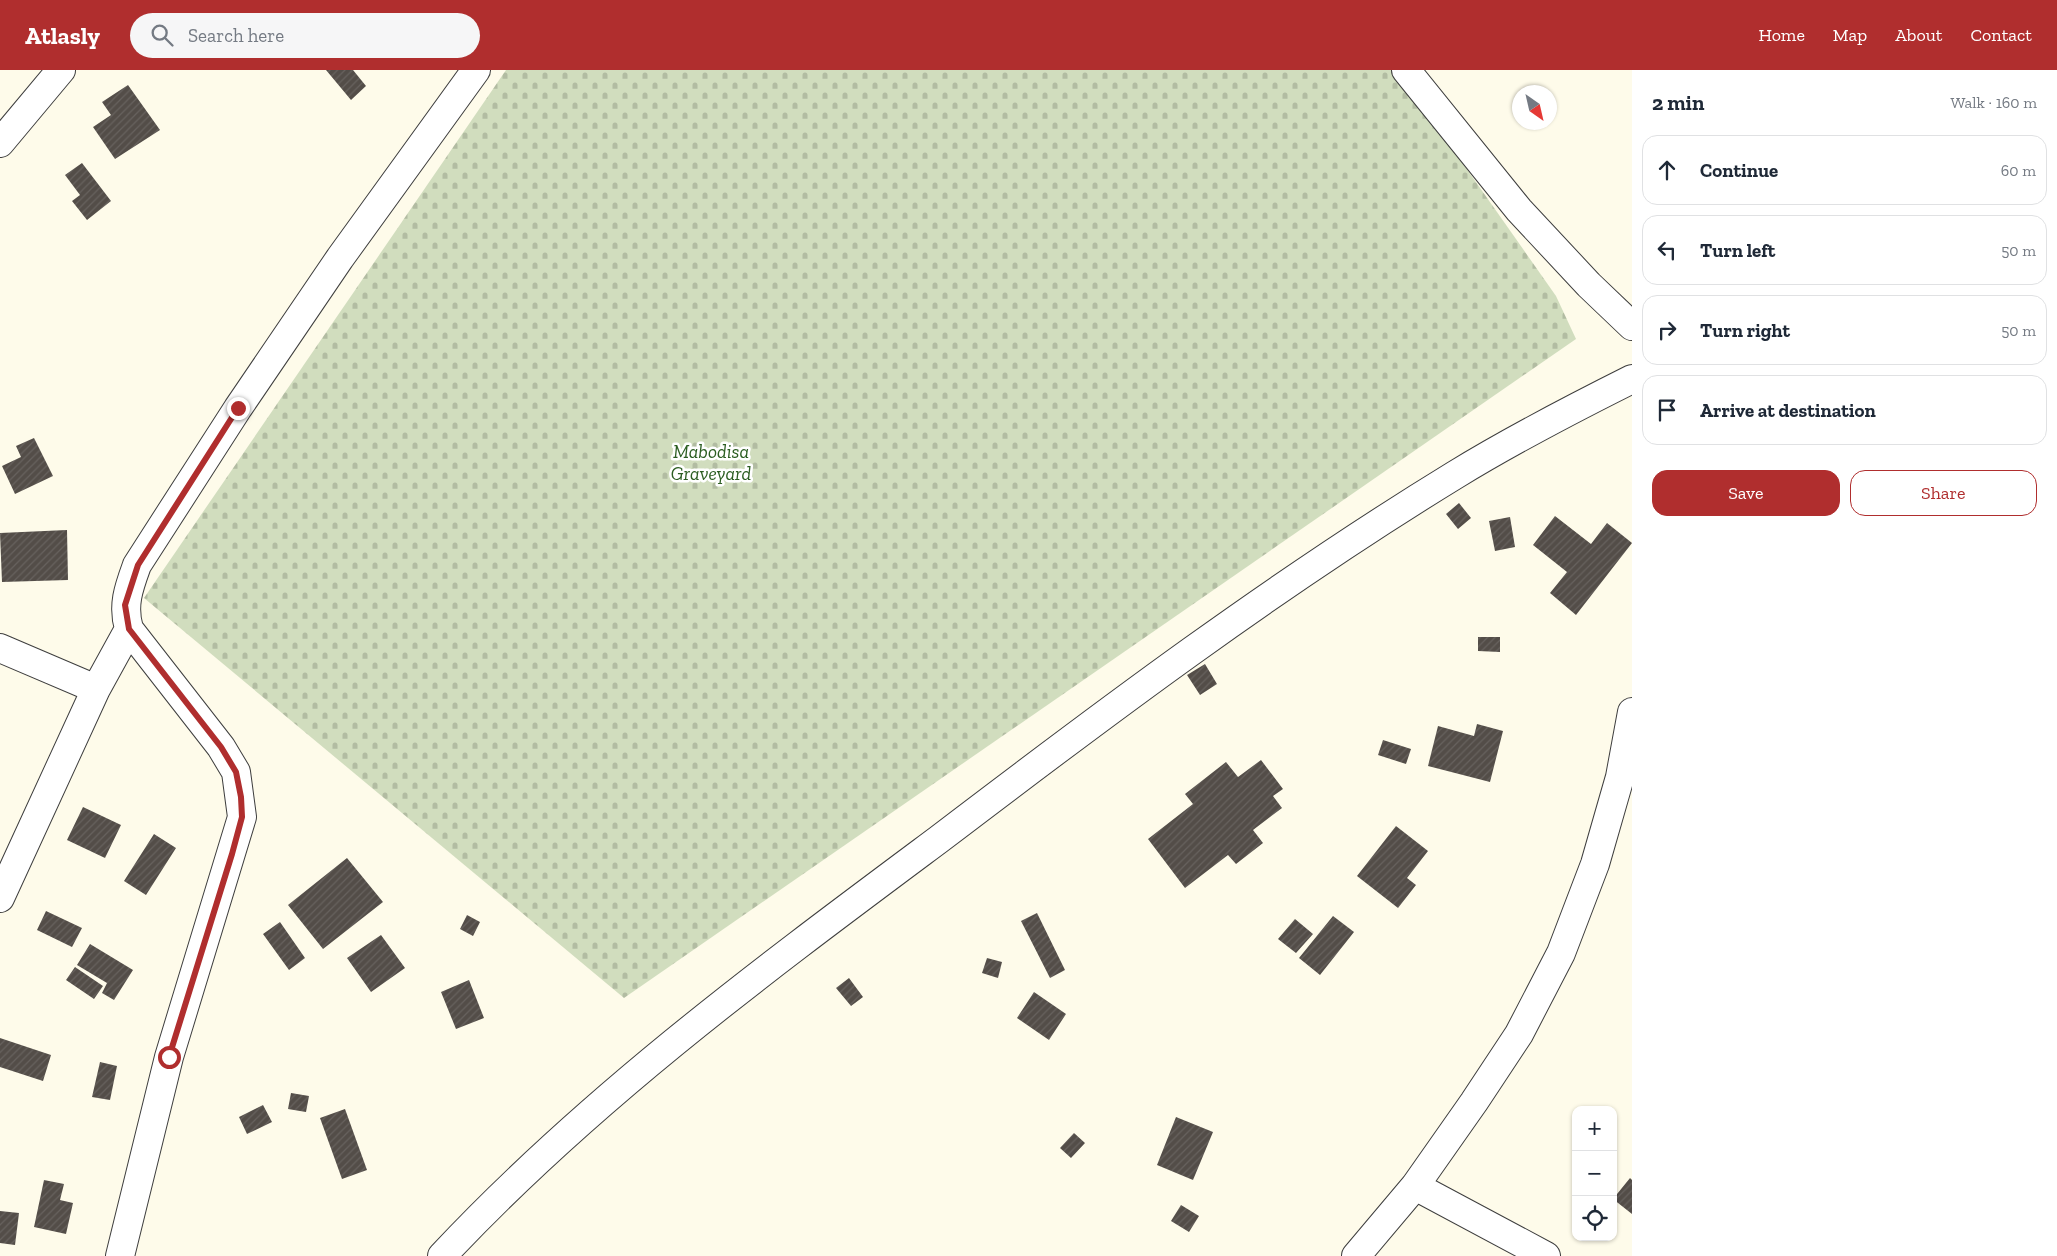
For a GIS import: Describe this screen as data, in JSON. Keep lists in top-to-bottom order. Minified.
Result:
{"parks":["Mabodisa Graveyard"],"north":"bottom right","page":{"header":"Atlasly","search":"Search here","nav":["Home","Map","About","Contact"],"heading":["2 min","Walk · 160 m"],"list":[["Continue","60 m"],["Turn left","50 m"],["Turn right","50 m"],"Arrive at destination"],"buttons":["Save","Share"],"map_buttons":["+","−"]}}
